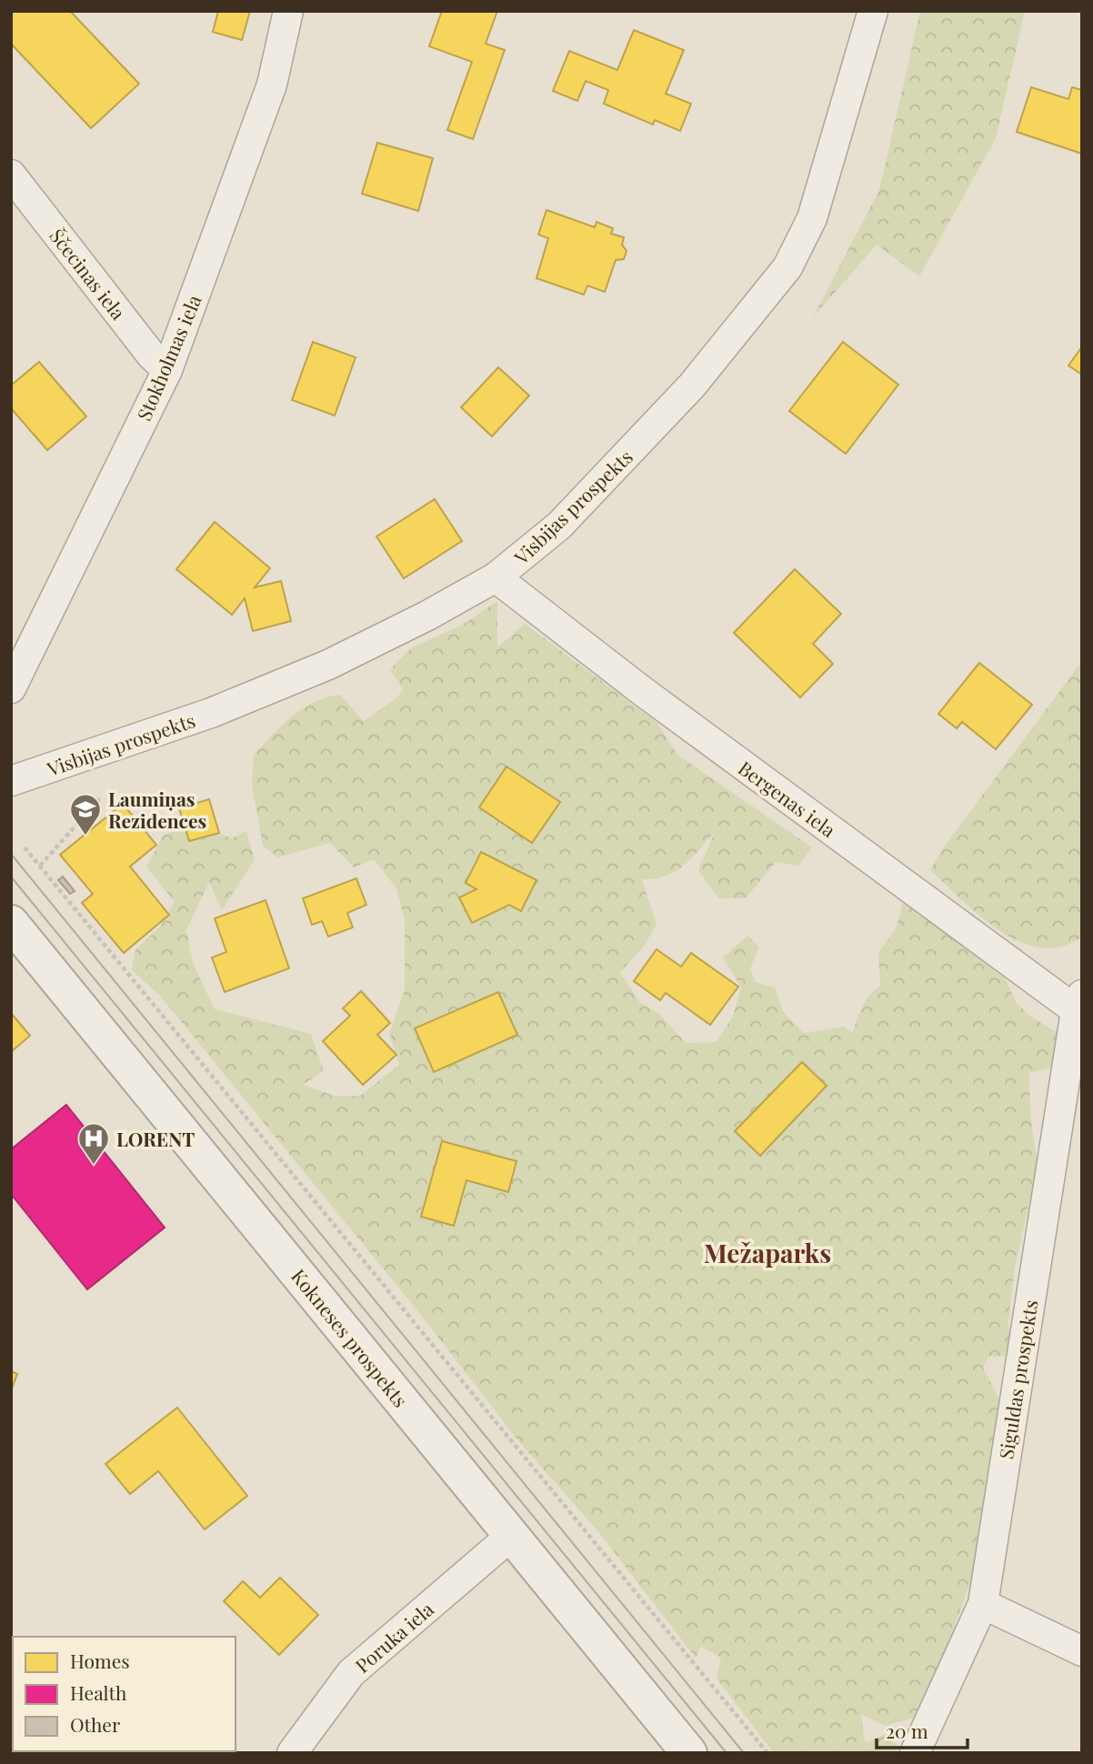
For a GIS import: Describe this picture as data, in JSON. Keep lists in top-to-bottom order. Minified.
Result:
{"streets":{"street":["Ščecinas iela","Stokholmas iela","Visbijas prospekts","Bergenas iela","Kokneses prospekts","Siguldas prospekts","Poruka iela"]},"crossings":[["Ščecinas iela","Stokholmas iela"],["Visbijas prospekts","Bergenas iela"],["Bergenas iela","Siguldas prospekts"],["Kokneses prospekts","Poruka iela"]],"districts":["Mežaparks"],"places":{"school or university":["Laumiņas Rezidences"],"hospital":["LORENT"]},"legend":["Homes","Health","Other"],"scale_bar":"20 m"}
